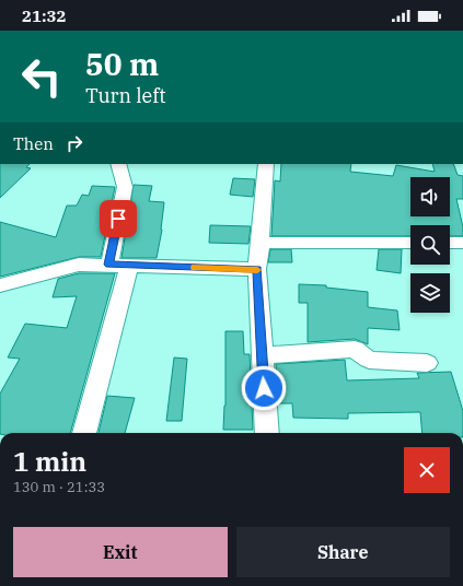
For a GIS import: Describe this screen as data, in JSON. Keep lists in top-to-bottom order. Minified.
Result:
{"page":{"status":"21:32","turn":["50 m","Turn left"],"then":"Then","heading":["1 min","130 m · 21:33"],"buttons":["Exit","Share"]}}
